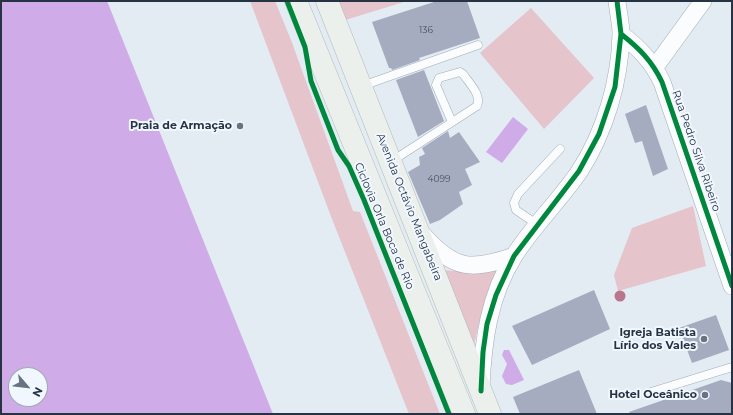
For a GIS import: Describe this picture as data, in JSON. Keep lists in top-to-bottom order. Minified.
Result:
{"streets":{"main road":["Avenida Octávio Mangabeira"],"street":["Rua Pedro Silva Ribeiro"],"cycle path":["Ciclovia Orla Boca de Rio"]},"places":["Praia de Armação","Igreja Batista Lírio dos Vales","Hotel Oceânico"],"house_numbers":["136","4099"],"north":"bottom right"}
